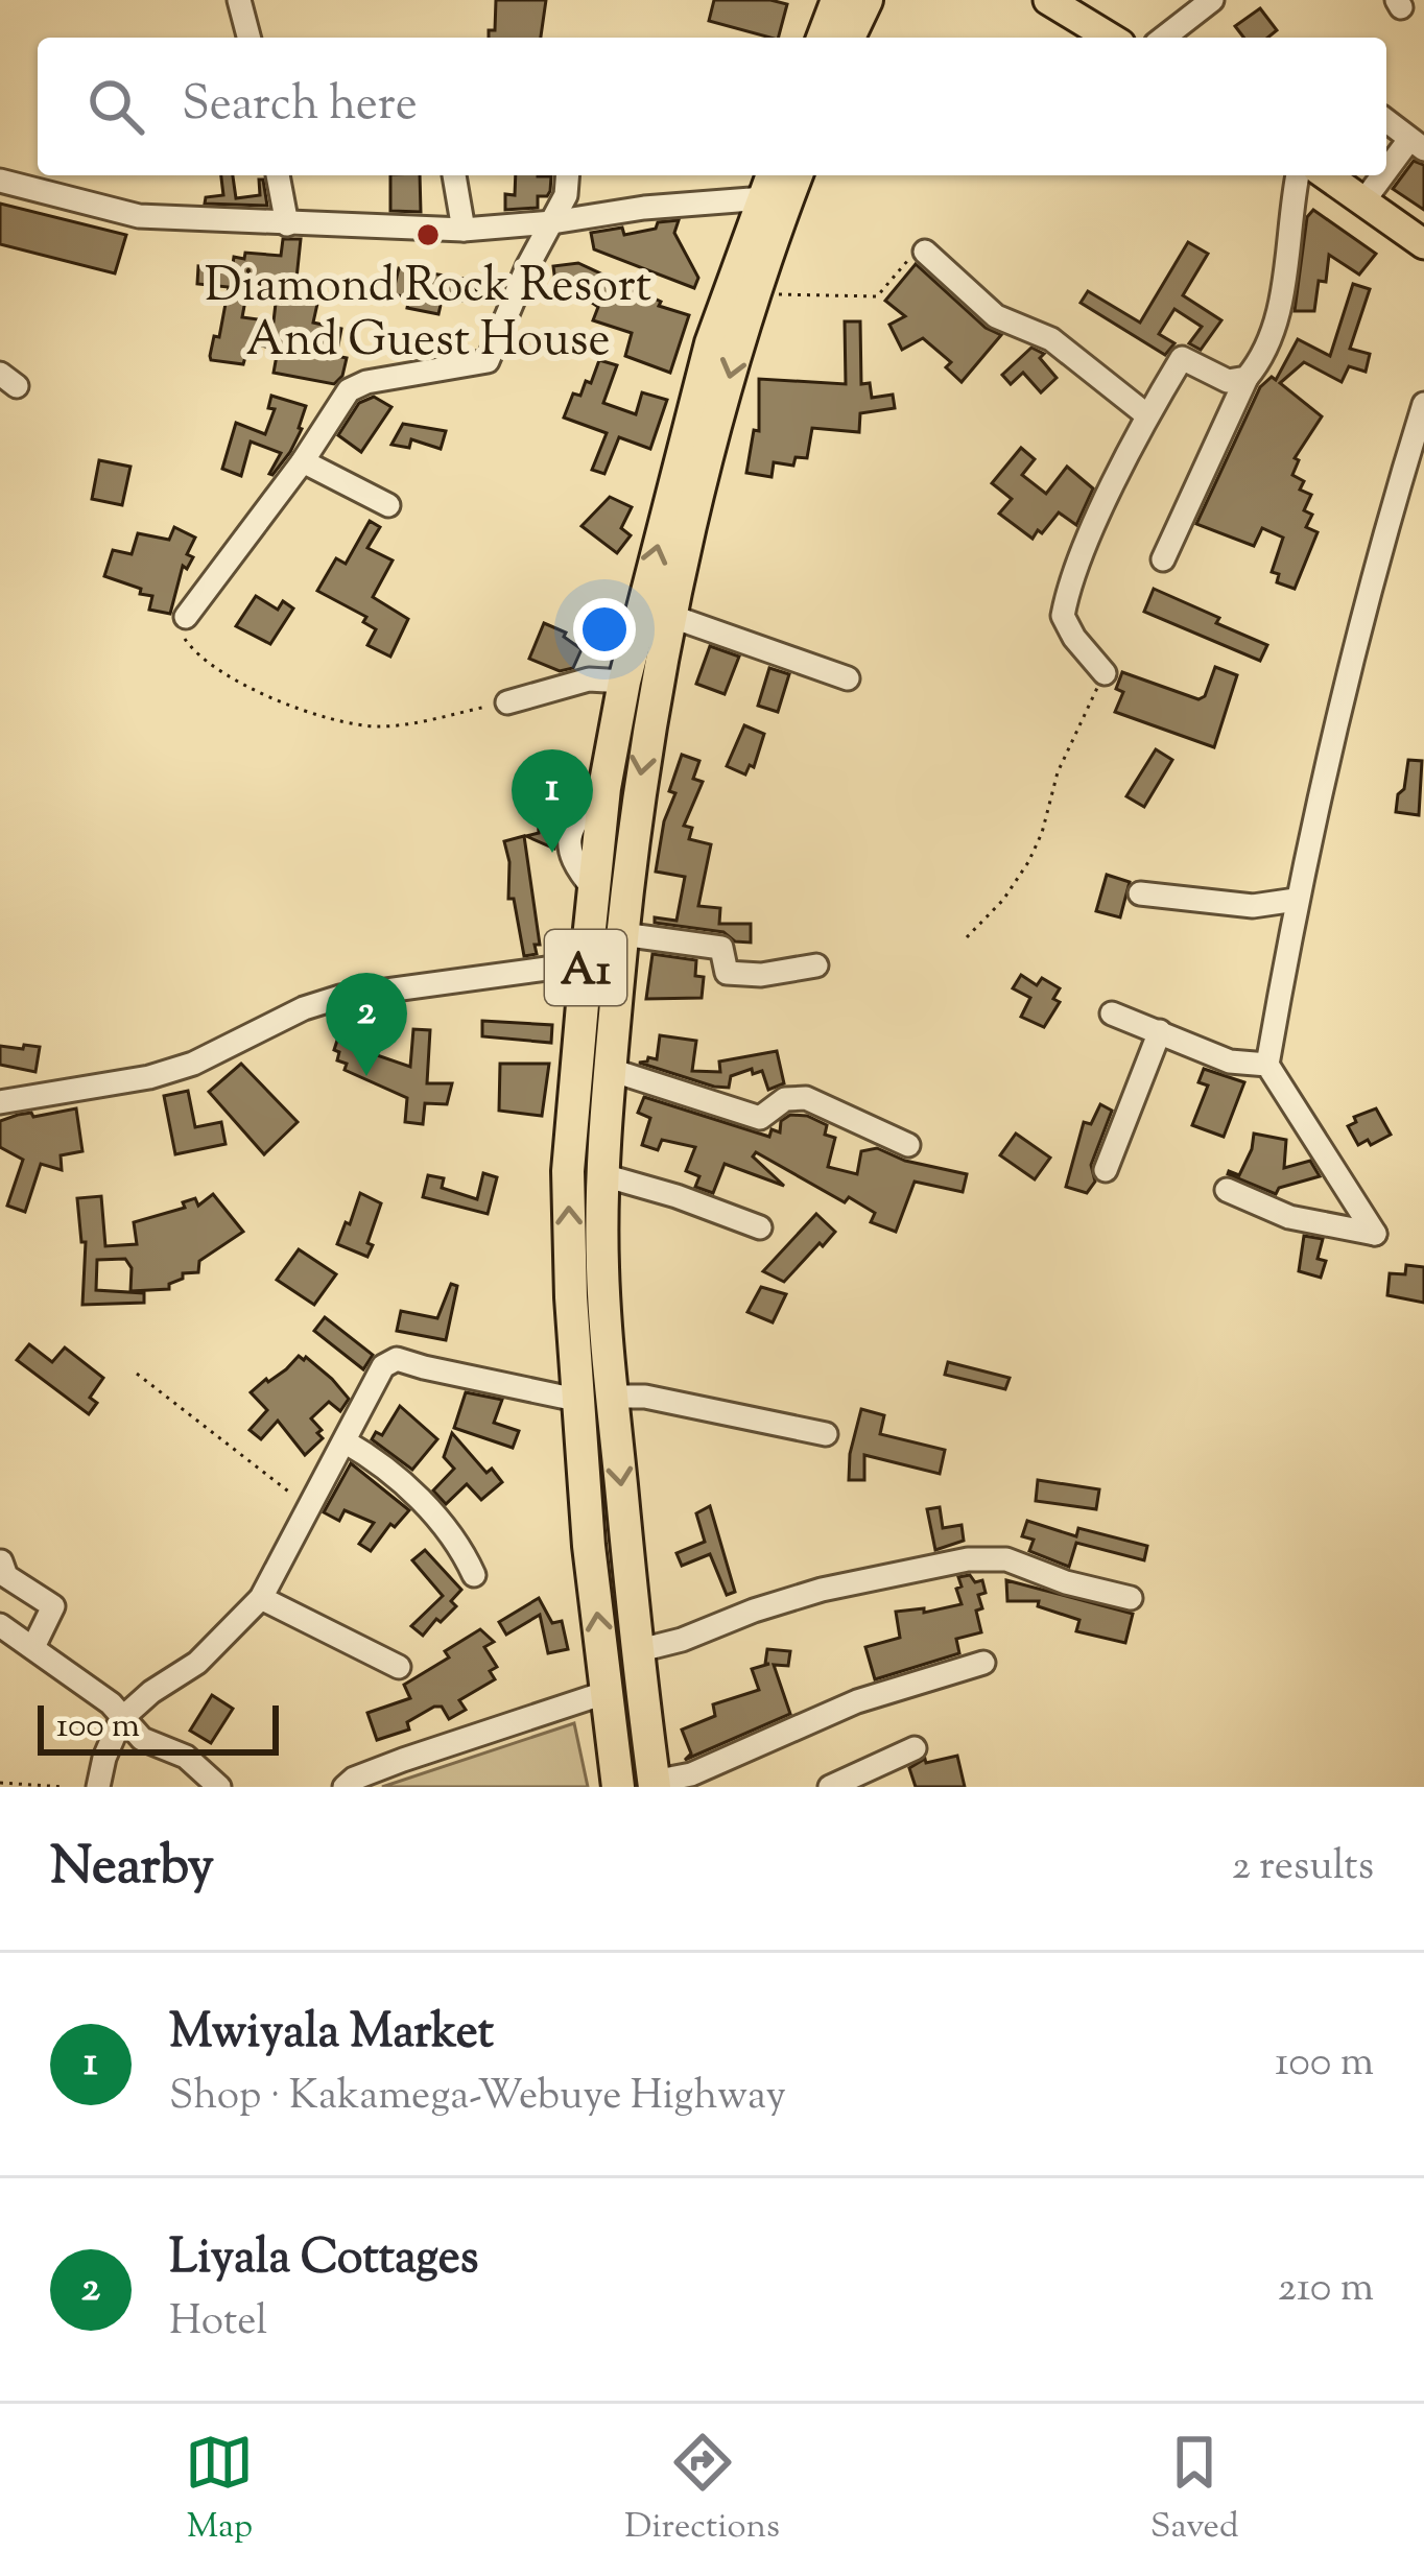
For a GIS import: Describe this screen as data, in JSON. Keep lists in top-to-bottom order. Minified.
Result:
{"streets":{"highway":["A1"]},"places":["Diamond Rock Resort And Guest House"],"scale_bar":"100 m","page":{"search":"Search here","pins":["1","2"],"scale":"100 m","heading":["Nearby","2 results"],"list":[{"mark":"1","name":"Mwiyala Market","note":"Shop · Kakamega-Webuye Highway","value":"100 m"},{"mark":"2","name":"Liyala Cottages","note":"Hotel","value":"210 m"}],"nav":["Map","Directions","Saved"]}}
